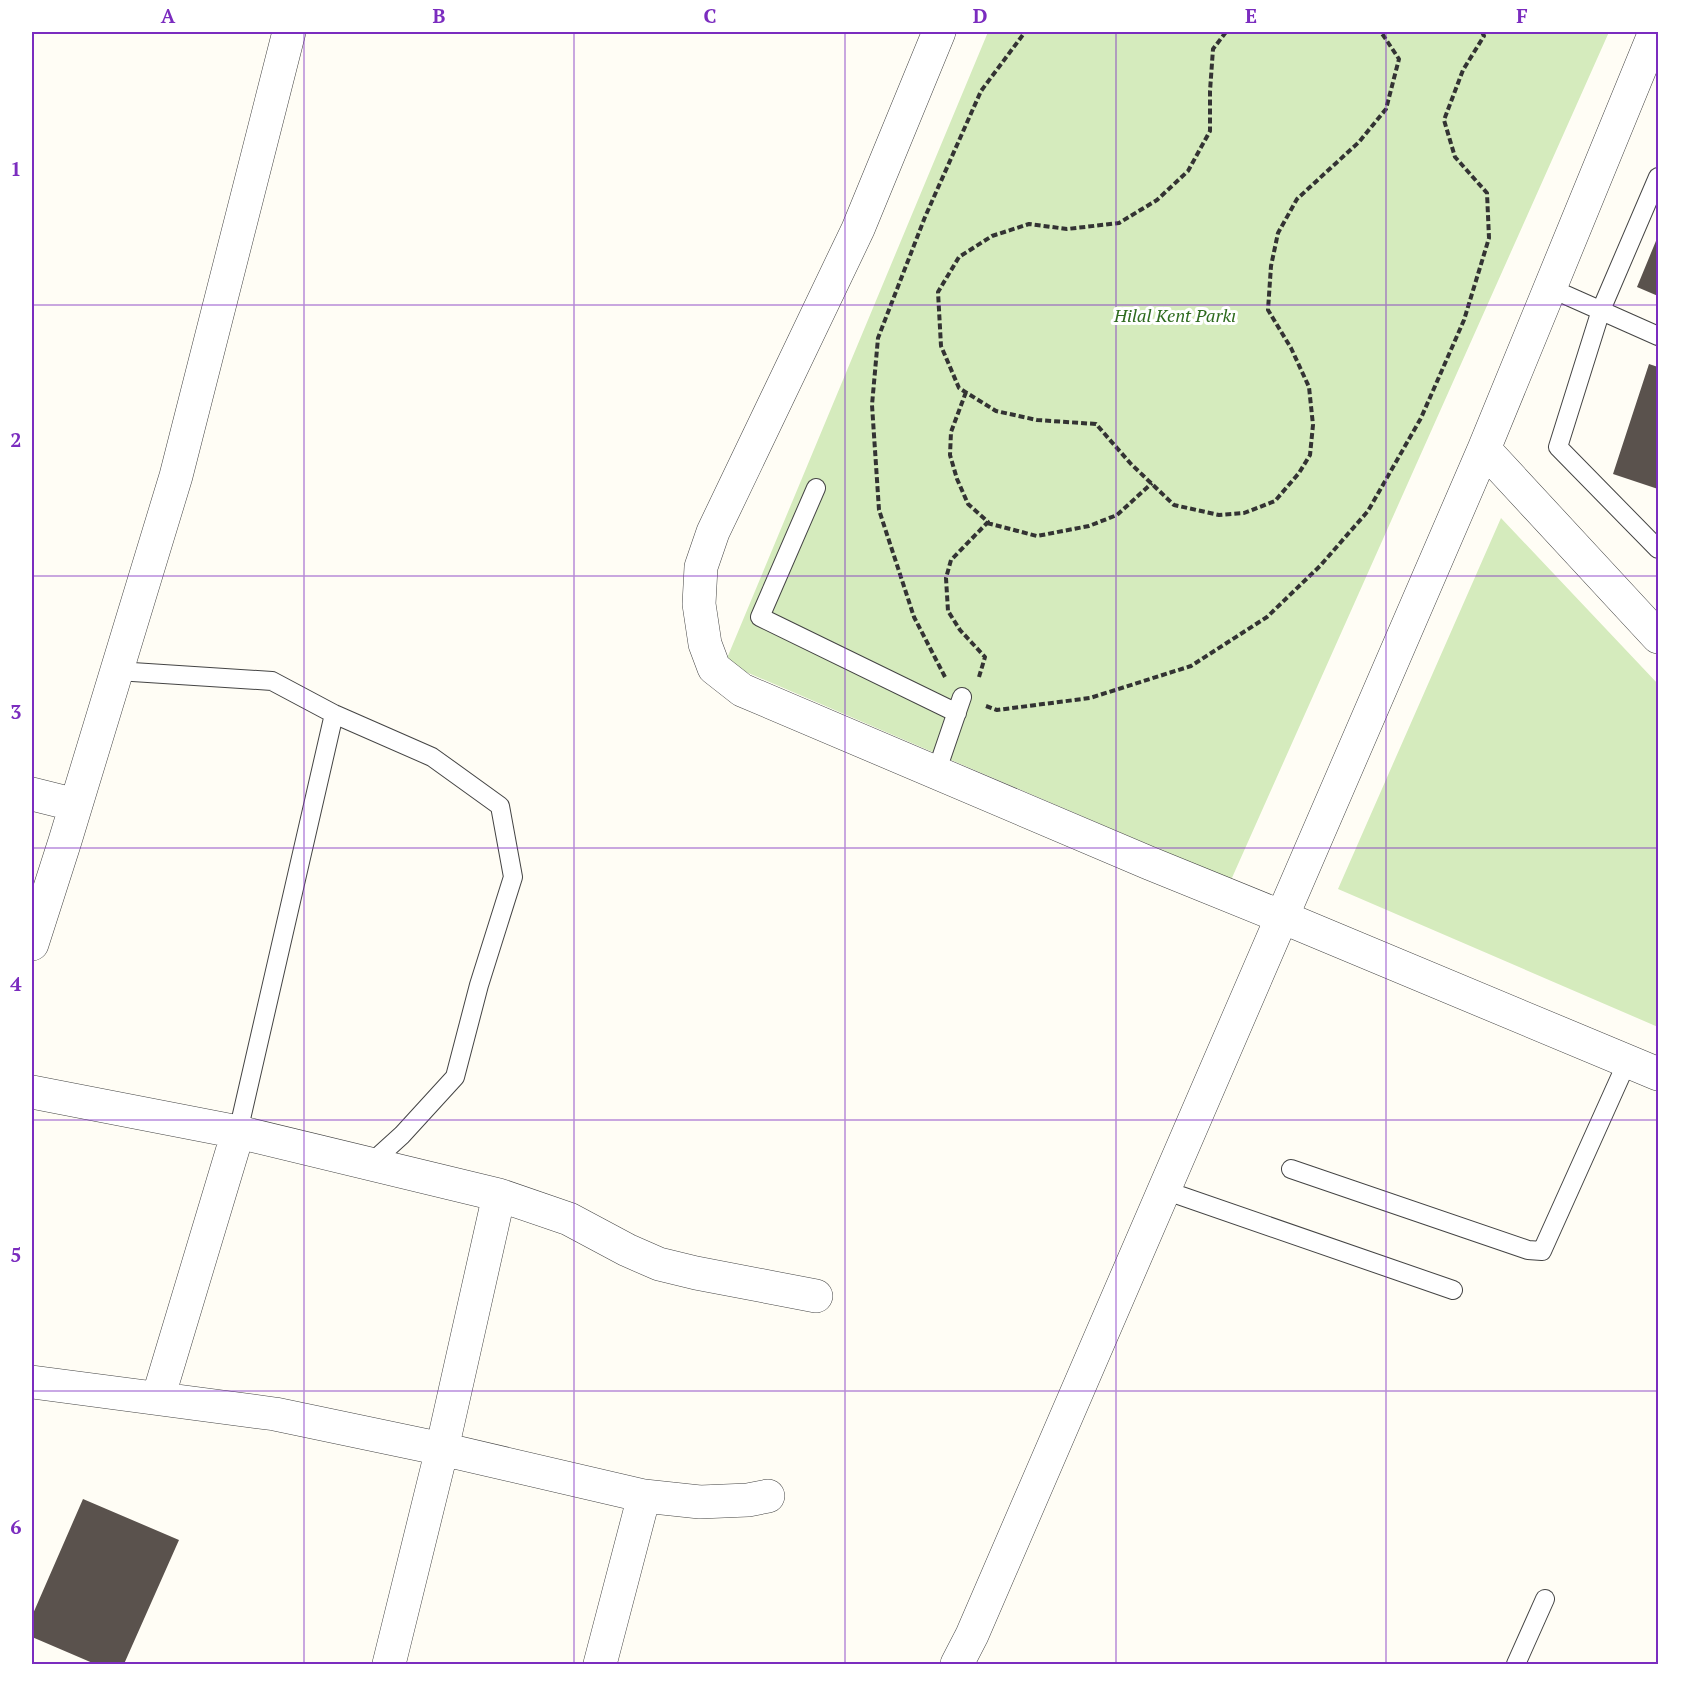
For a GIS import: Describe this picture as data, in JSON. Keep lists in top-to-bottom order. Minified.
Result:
{"parks":["Hilal Kent Parkı"],"grid":{"columns":["A","B","C","D","E","F"],"rows":["1","2","3","4","5","6"]}}
